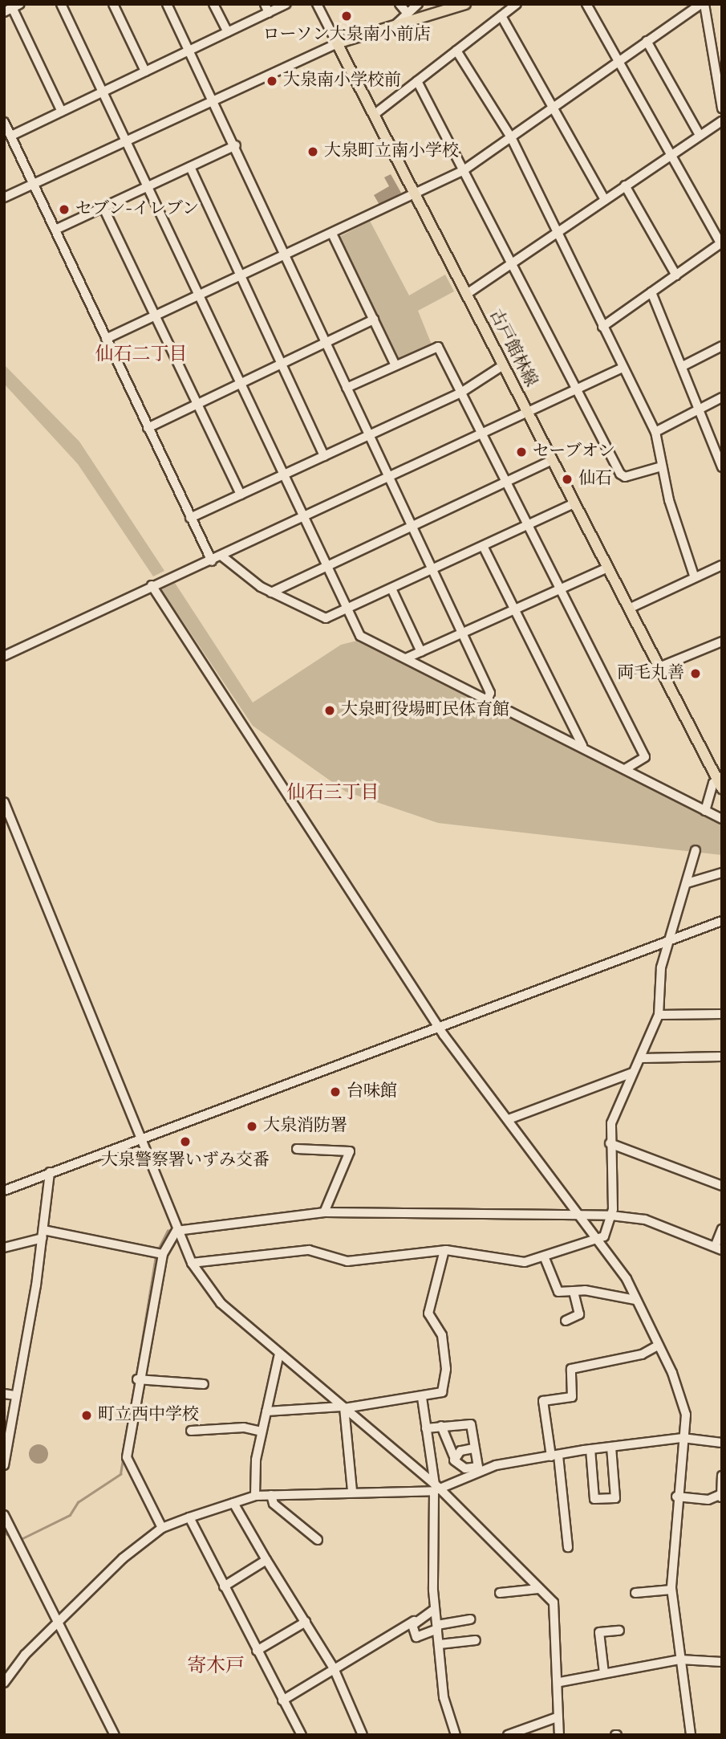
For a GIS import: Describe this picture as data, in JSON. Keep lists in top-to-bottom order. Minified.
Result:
{"streets":{"main road":["古戸館林線"]},"districts":["仙石二丁目","仙石三丁目","寄木戸"],"places":["ローソン大泉南小前店","大泉南小学校前","大泉町立南小学校","セブン-イレブン","セーブオン","仙石","両毛丸善","大泉町役場町民体育館","台味館","大泉消防署","大泉警察署いずみ交番","町立西中学校"]}
